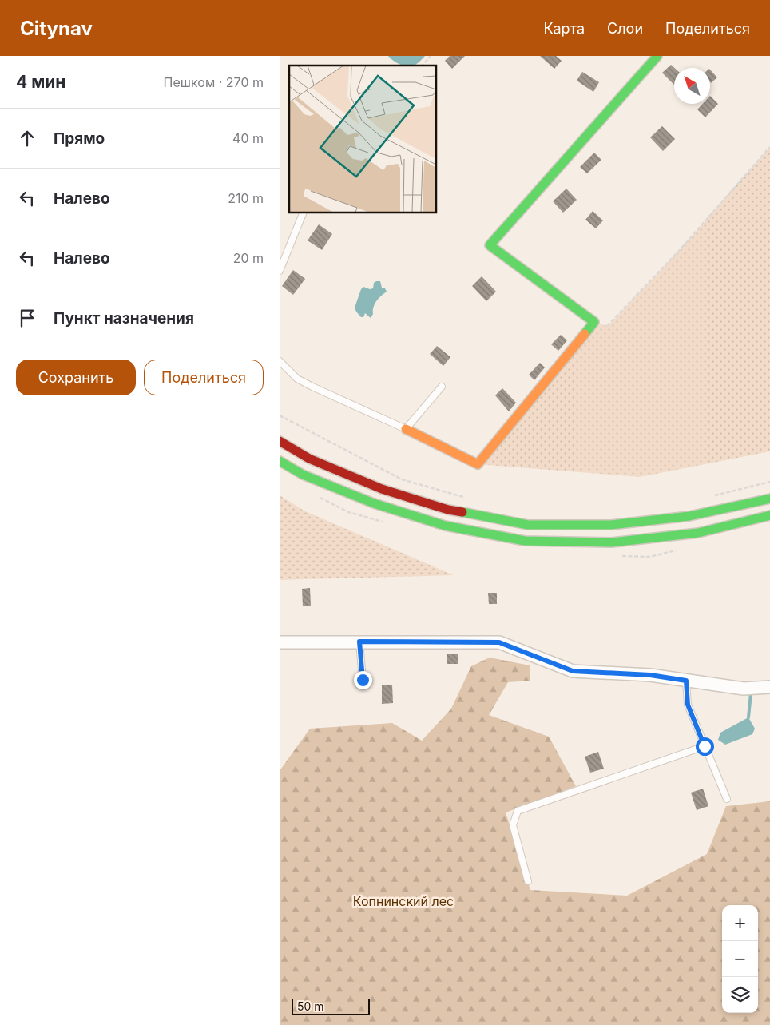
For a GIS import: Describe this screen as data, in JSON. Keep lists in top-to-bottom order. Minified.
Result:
{"parks":["Копнинский лес"],"scale_bar":"50 m","north":"top left","page":{"header":"Citynav","nav":["Карта","Слои","Поделиться"],"heading":["4 мин","Пешком · 270 m"],"list":[["Прямо","40 m"],["Налево","210 m"],["Налево","20 m"],"Пункт назначения"],"buttons":["Сохранить","Поделиться"],"map_buttons":["+","−"],"scale":"50 m"}}
